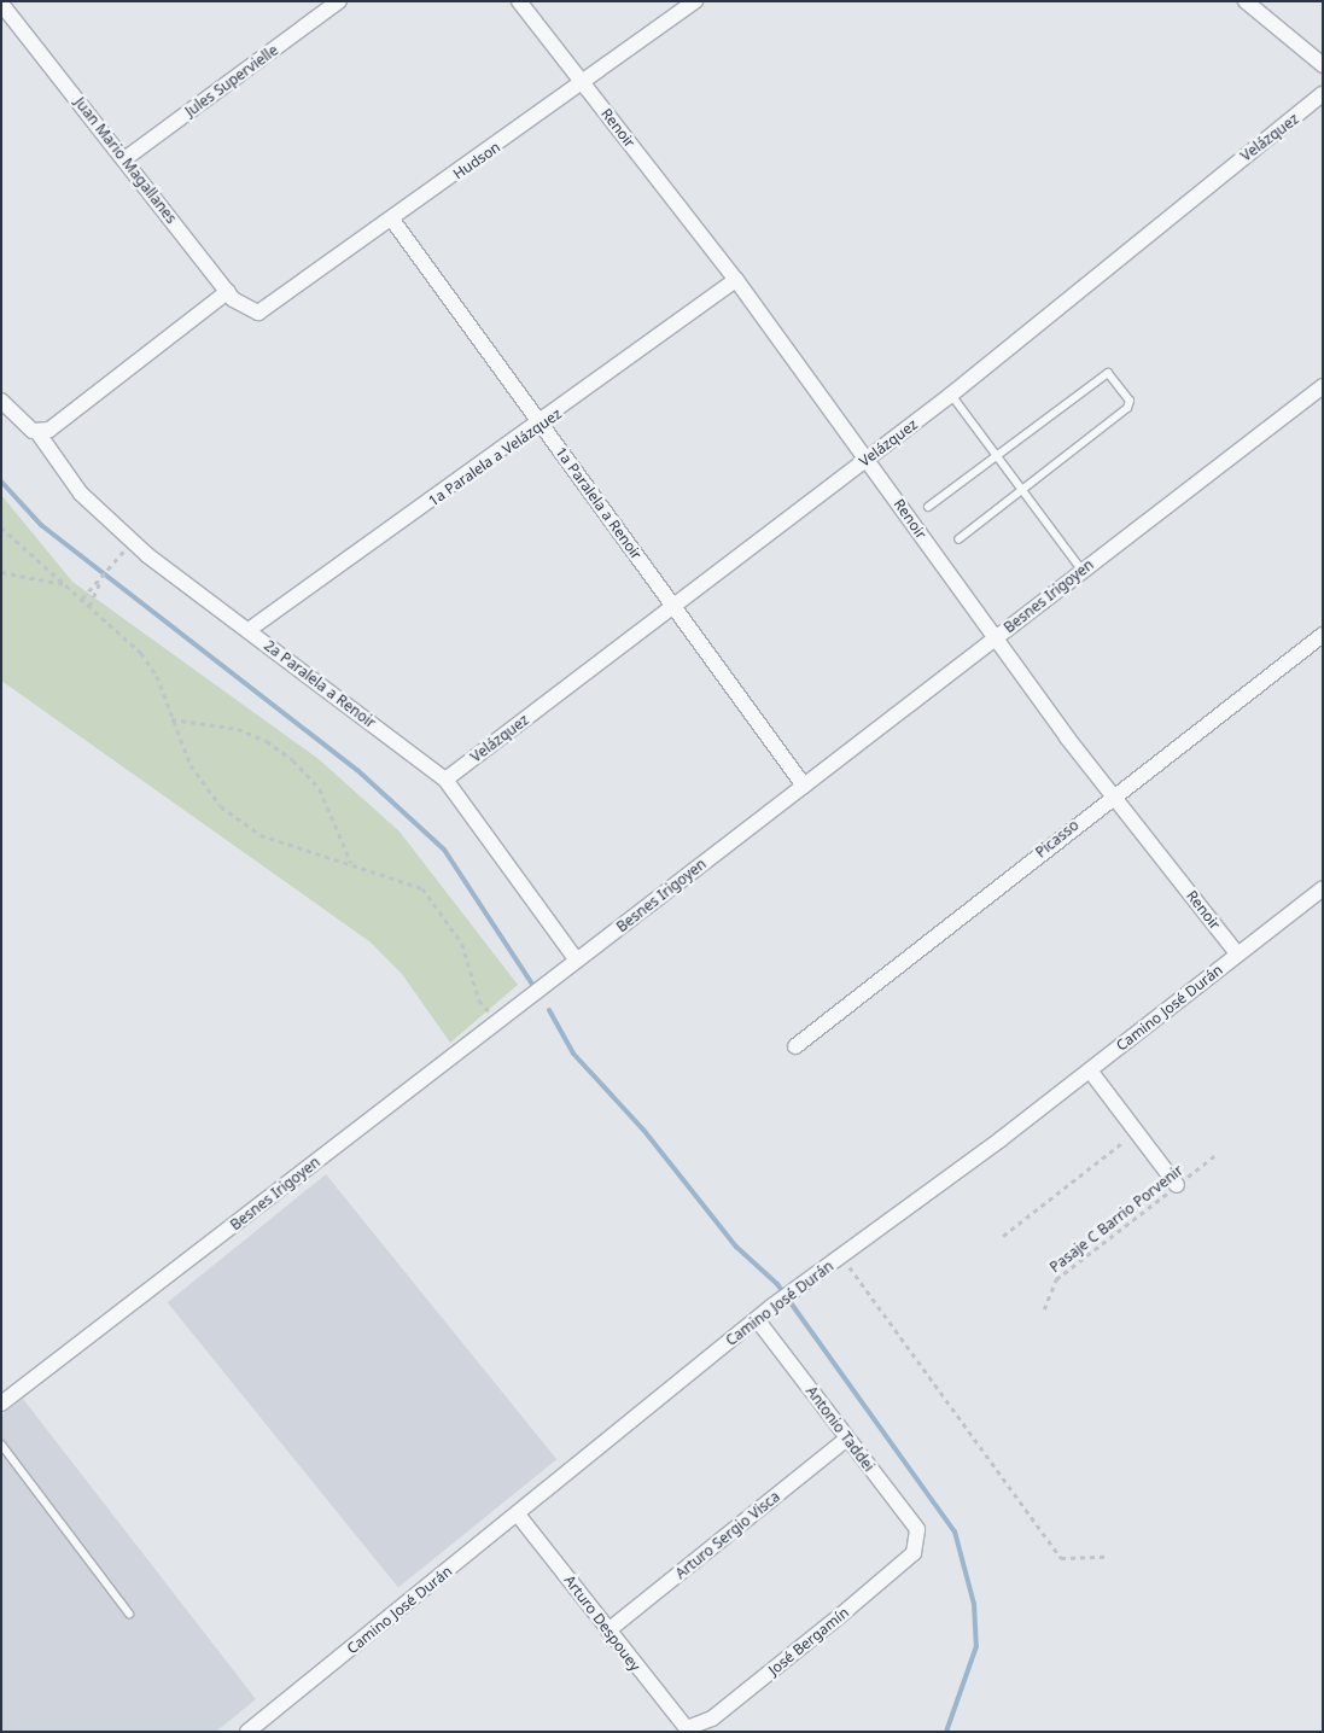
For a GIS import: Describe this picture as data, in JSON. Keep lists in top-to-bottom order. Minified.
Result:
{"streets":{"street":["Jules Supervielle","Renoir","Velázquez","Juan Mario Magallanes","Hudson","1a Paralela a Velázquez","1a Paralela a Renoir","Besnes Irigoyen","2a Paralela a Renoir","Picasso","Camino José Durán","Antonio Taddei","Arturo Sergio Visca","Arturo Despouey","José Bergamín"],"path":["Pasaje C Barrio Porvenir"]},"crossings":[["Jules Supervielle","Juan Mario Magallanes"],["Renoir","Velázquez"],["Renoir","Hudson"],["Renoir","1a Paralela a Velázquez"],["Renoir","Besnes Irigoyen"],["Renoir","Picasso"],["Renoir","Camino José Durán"],["Velázquez","1a Paralela a Renoir"],["Velázquez","2a Paralela a Renoir"],["Juan Mario Magallanes","Hudson"],["Hudson","1a Paralela a Renoir"],["1a Paralela a Velázquez","1a Paralela a Renoir"],["1a Paralela a Velázquez","2a Paralela a Renoir"],["1a Paralela a Renoir","Besnes Irigoyen"],["Besnes Irigoyen","2a Paralela a Renoir"],["Camino José Durán","Antonio Taddei"],["Camino José Durán","Arturo Despouey"],["Antonio Taddei","Arturo Sergio Visca"],["Antonio Taddei","José Bergamín"],["Arturo Sergio Visca","Arturo Despouey"],["Arturo Despouey","José Bergamín"]]}
